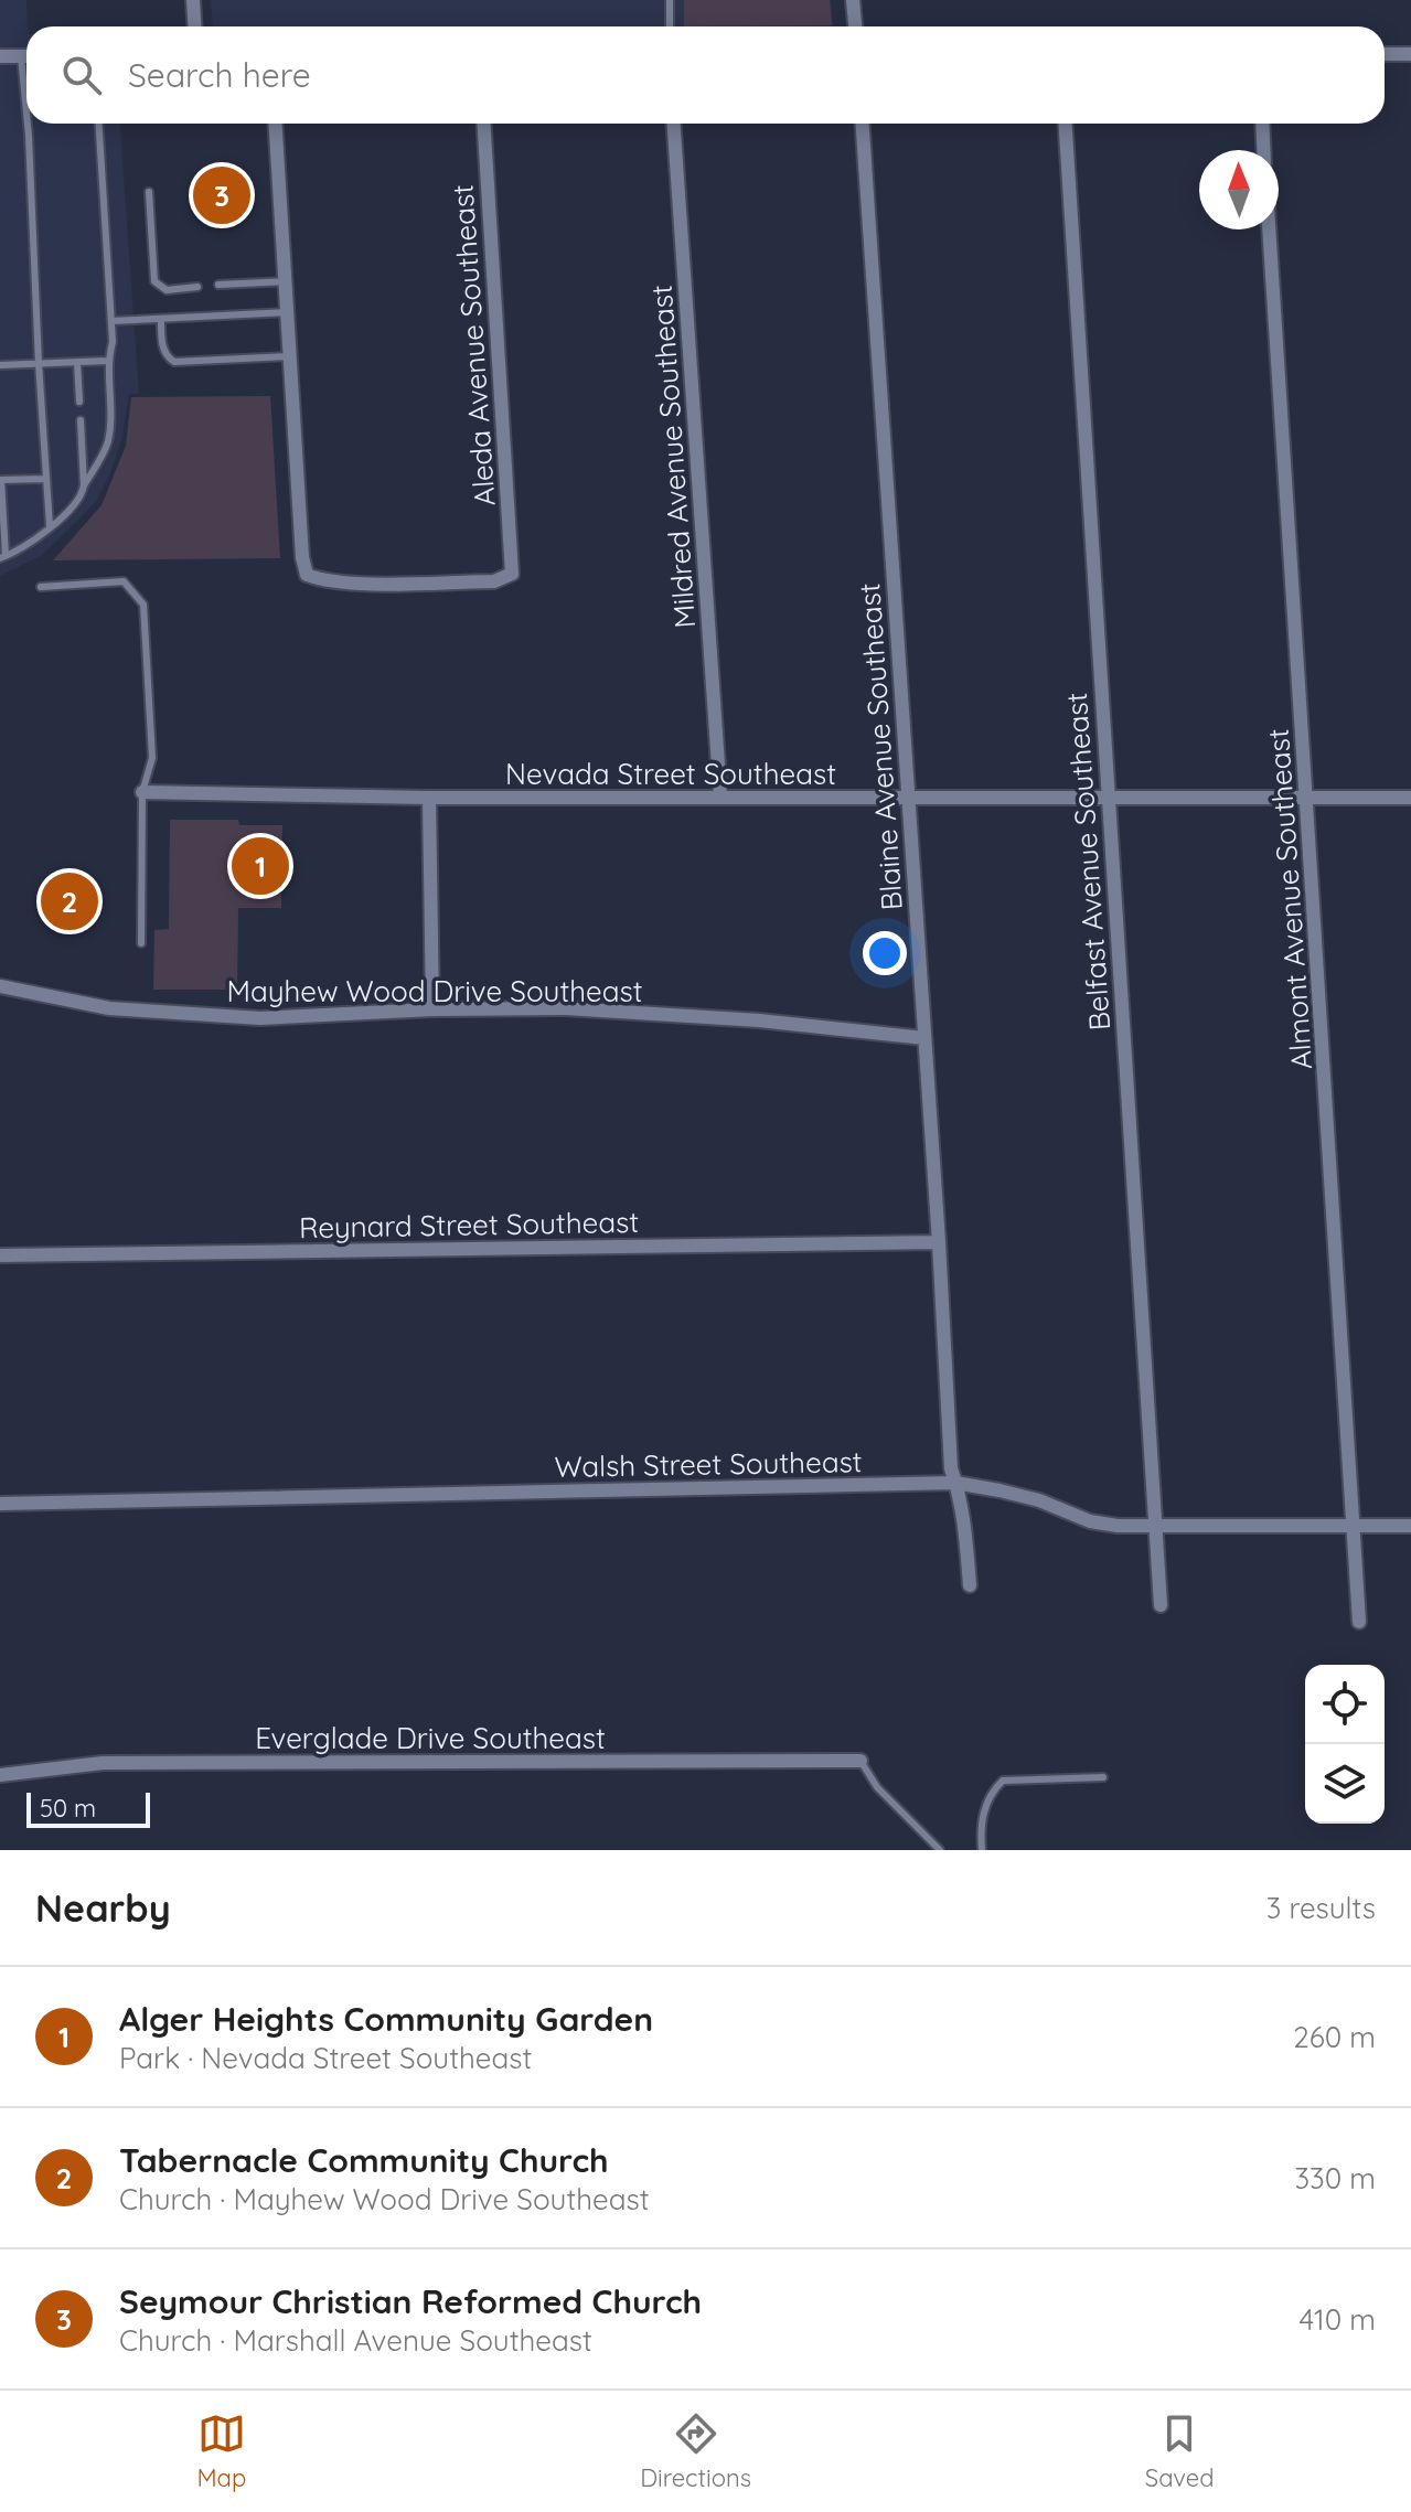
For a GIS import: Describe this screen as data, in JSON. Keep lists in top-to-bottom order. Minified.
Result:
{"streets":{"street":["Aleda Avenue Southeast","Mildred Avenue Southeast","Blaine Avenue Southeast","Nevada Street Southeast","Belfast Avenue Southeast","Almont Avenue Southeast","Mayhew Wood Drive Southeast","Reynard Street Southeast","Walsh Street Southeast","Everglade Drive Southeast"]},"crossings":[["Mildred Avenue Southeast","Nevada Street Southeast"],["Blaine Avenue Southeast","Nevada Street Southeast"],["Blaine Avenue Southeast","Mayhew Wood Drive Southeast"],["Blaine Avenue Southeast","Reynard Street Southeast"],["Blaine Avenue Southeast","Walsh Street Southeast"],["Nevada Street Southeast","Belfast Avenue Southeast"],["Nevada Street Southeast","Almont Avenue Southeast"],["Belfast Avenue Southeast","Walsh Street Southeast"],["Almont Avenue Southeast","Walsh Street Southeast"]],"scale_bar":"50 m","north":"top","page":{"search":"Search here","pins":["3","1","2"],"scale":"50 m","heading":["Nearby","3 results"],"list":[{"mark":"1","name":"Alger Heights Community Garden","note":"Park · Nevada Street Southeast","value":"260 m"},{"mark":"2","name":"Tabernacle Community Church","note":"Church · Mayhew Wood Drive Southeast","value":"330 m"},{"mark":"3","name":"Seymour Christian Reformed Church","note":"Church · Marshall Avenue Southeast","value":"410 m"}],"nav":["Map","Directions","Saved"]}}
